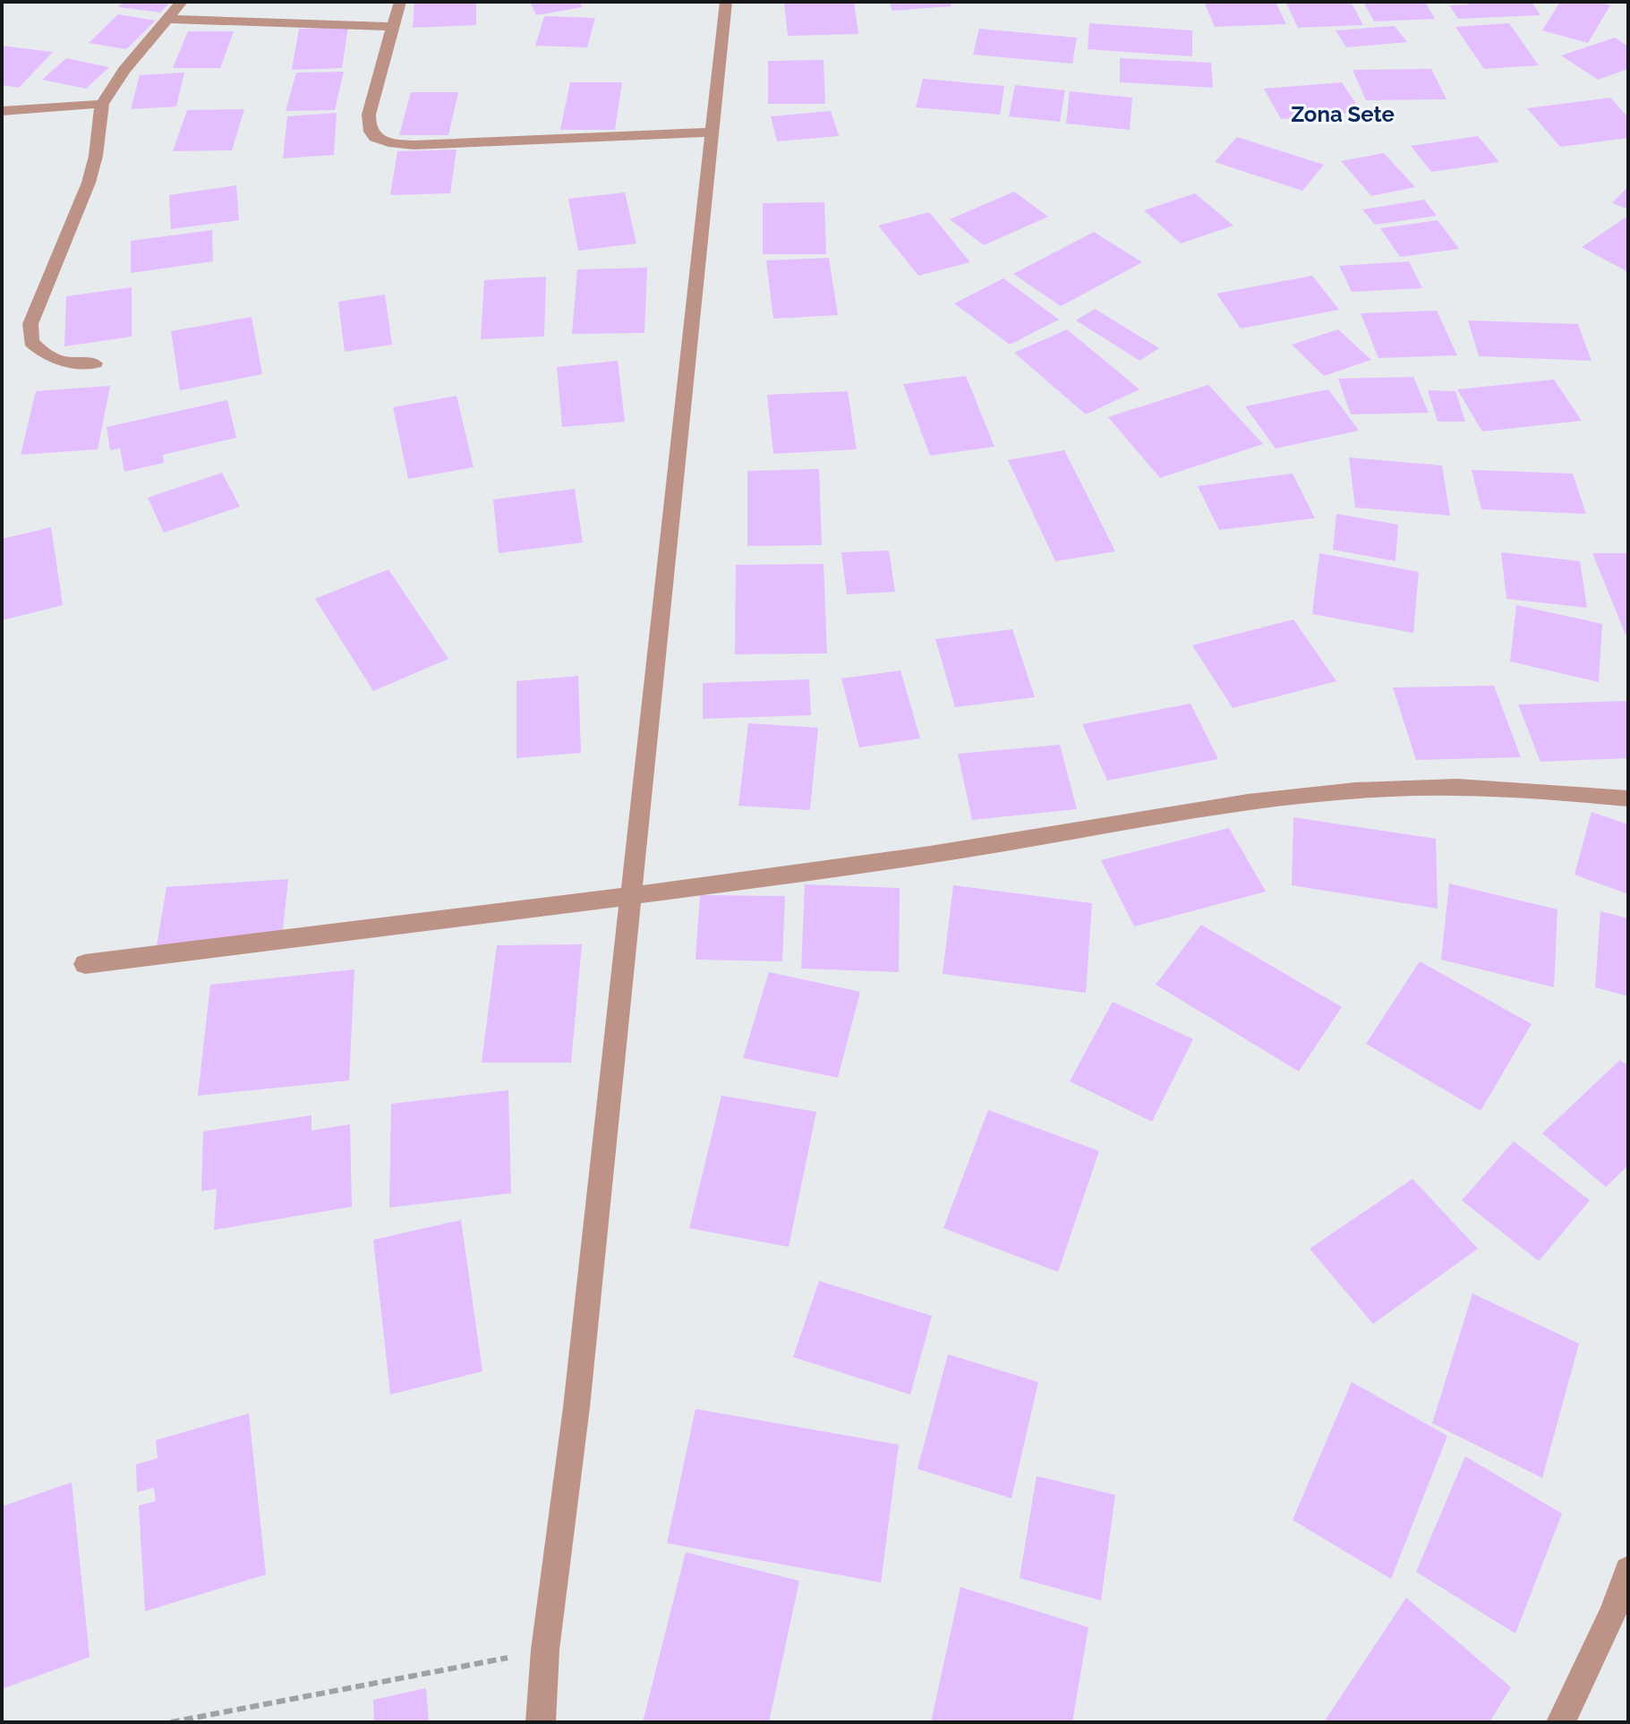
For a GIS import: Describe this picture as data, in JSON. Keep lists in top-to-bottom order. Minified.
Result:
{"districts":["Zona Sete"]}
